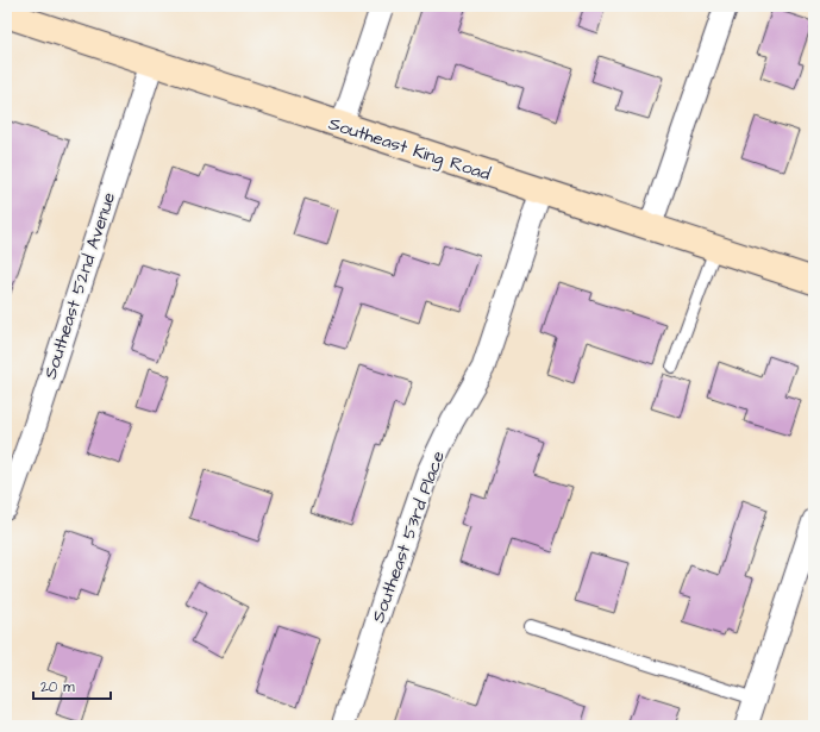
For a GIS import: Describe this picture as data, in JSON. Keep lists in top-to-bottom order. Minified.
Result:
{"streets":{"main road":["Southeast King Road"],"street":["Southeast 52nd Avenue","Southeast 53rd Place"]},"crossings":[["Southeast King Road","Southeast 52nd Avenue"],["Southeast King Road","Southeast 53rd Place"]],"scale_bar":"20 m"}
